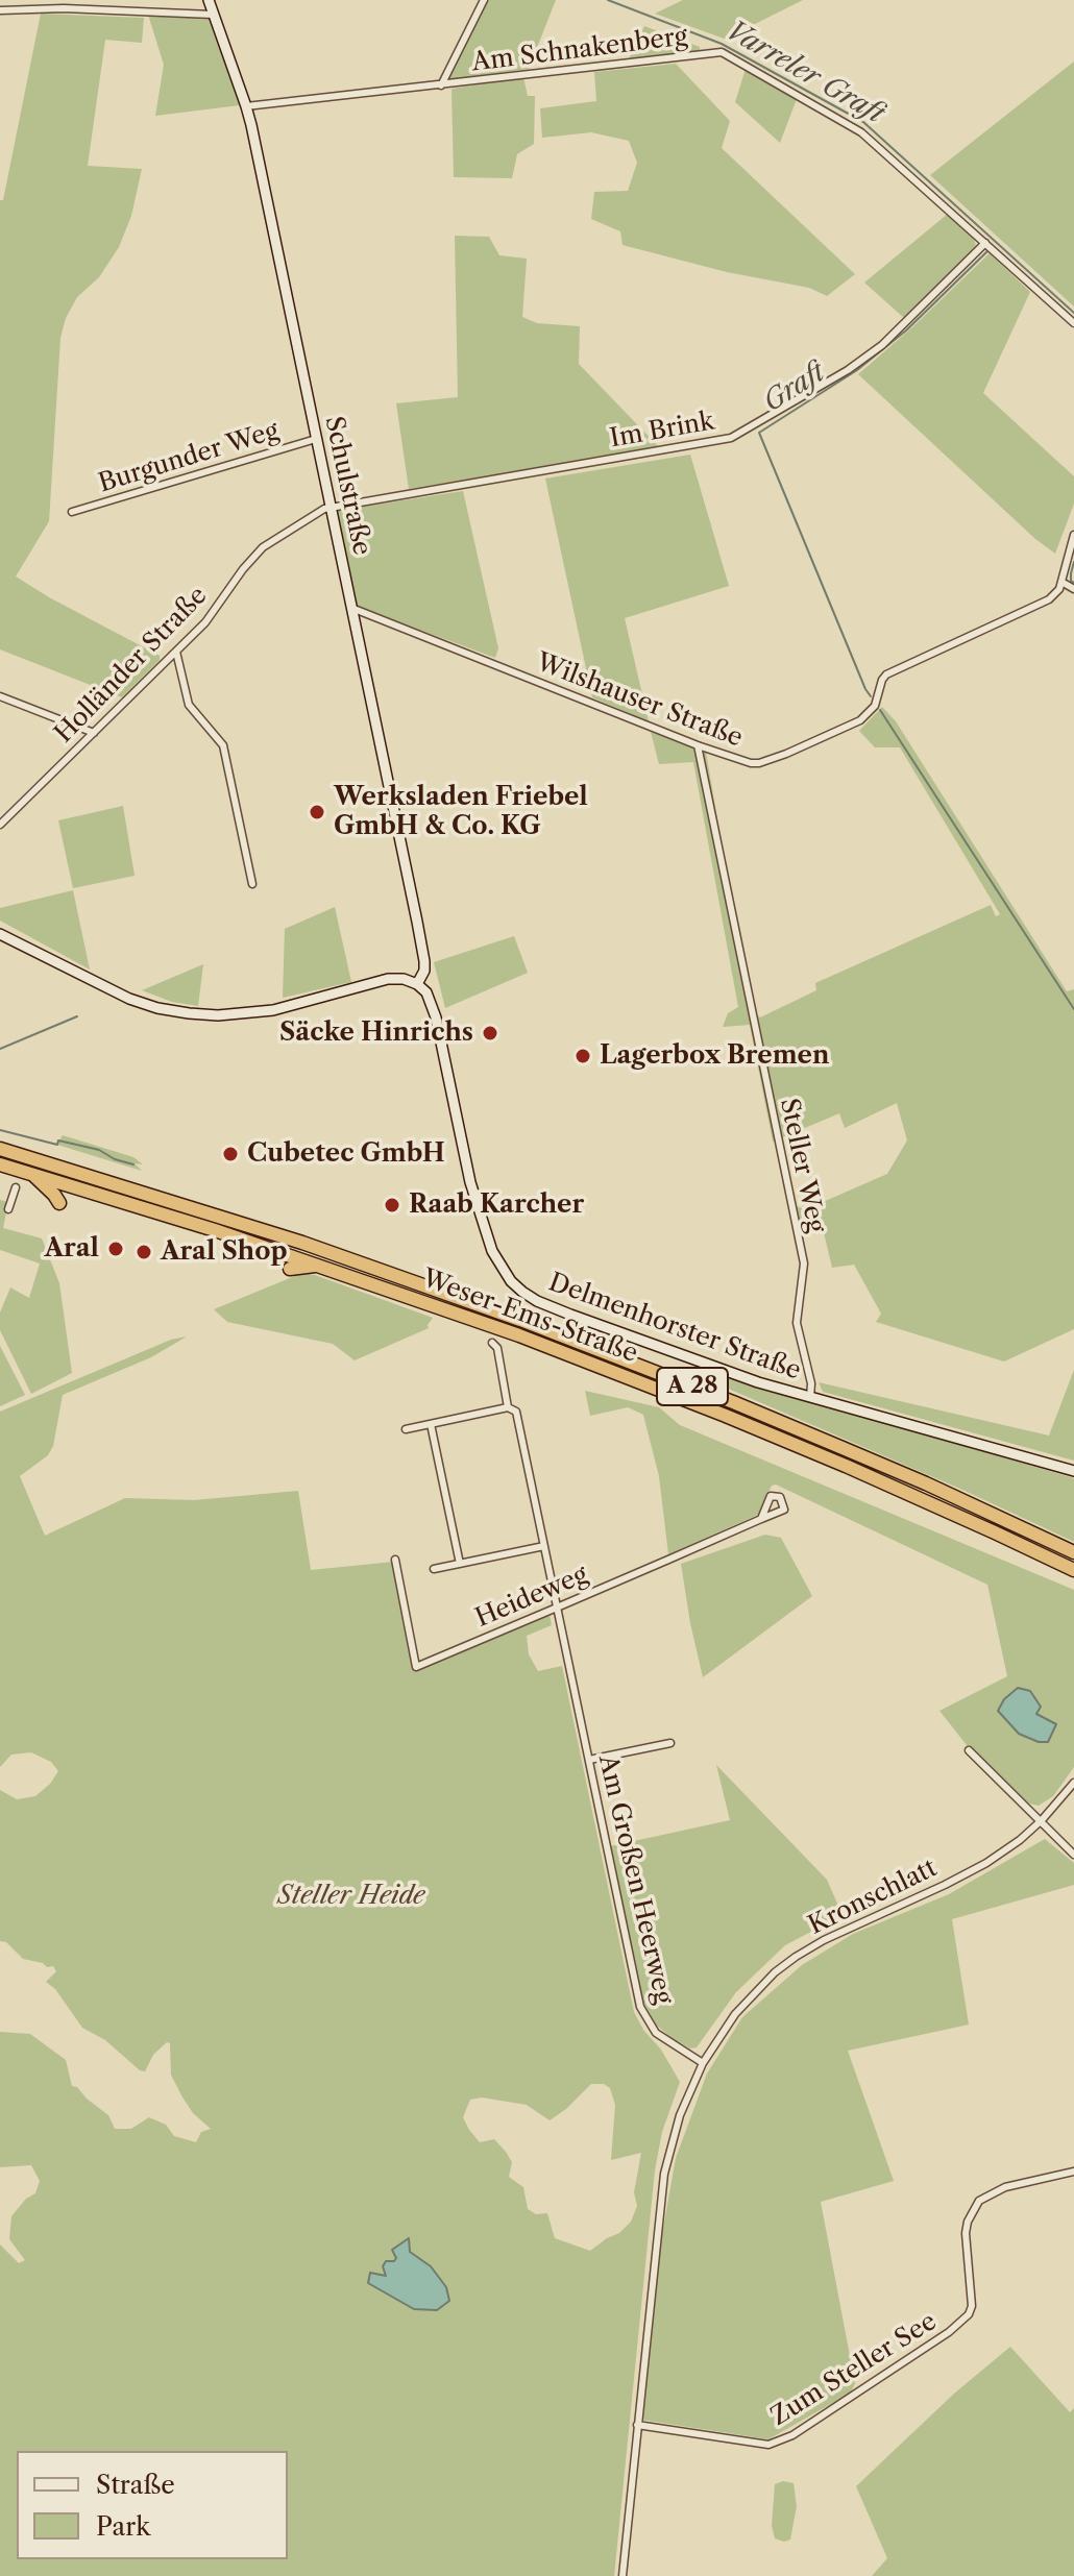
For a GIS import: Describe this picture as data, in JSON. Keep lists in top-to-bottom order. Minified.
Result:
{"streets":{"highway":["Weser-Ems-Straße","A 28"],"street":["Am Schnakenberg","Im Brink","Burgunder Weg","Schulstraße","Holländer Straße","Wilshauser Straße","Steller Weg","Delmenhorster Straße","Heideweg","Am Großen Heerweg","Kronschlatt","Zum Steller See"]},"crossings":[["Am Schnakenberg","Im Brink"],["Am Schnakenberg","Schulstraße"],["Im Brink","Schulstraße"],["Im Brink","Holländer Straße"],["Burgunder Weg","Schulstraße"],["Schulstraße","Holländer Straße"],["Schulstraße","Wilshauser Straße"],["Schulstraße","Delmenhorster Straße"],["Wilshauser Straße","Steller Weg"],["Steller Weg","Delmenhorster Straße"],["Heideweg","Am Großen Heerweg"],["Am Großen Heerweg","Kronschlatt"]],"water":["Varreler Graft","Graft"],"parks":["Steller Heide"],"places":["Werksladen Friebel GmbH & Co. KG","Säcke Hinrichs","Lagerbox Bremen","Cubetec GmbH","Raab Karcher","Aral","Aral Shop"],"legend":["Straße","Park"]}
